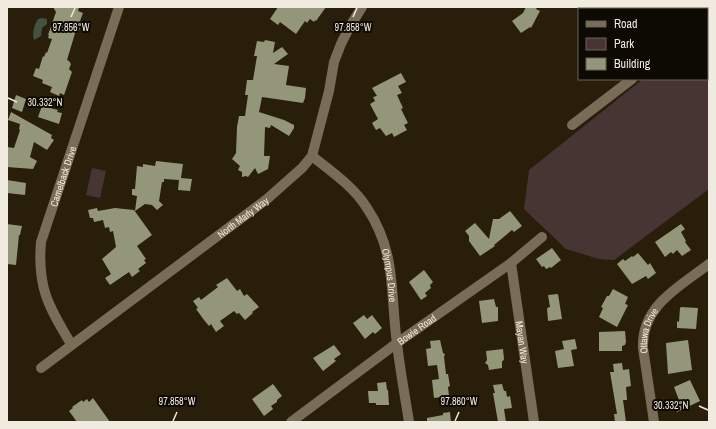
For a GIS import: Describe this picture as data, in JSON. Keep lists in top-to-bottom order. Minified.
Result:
{"streets":{"street":["Camelback Drive","North Marly Way","Olympus Drive","Bowie Road","Ottawa Drive","Mayan Way"]},"crossings":[["Camelback Drive","North Marly Way"],["North Marly Way","Olympus Drive"],["Olympus Drive","Bowie Road"],["Bowie Road","Mayan Way"]],"legend":["Road","Park","Building"],"coordinates":["97.856°W","97.858°W","30.332°N","97.860°W"]}
